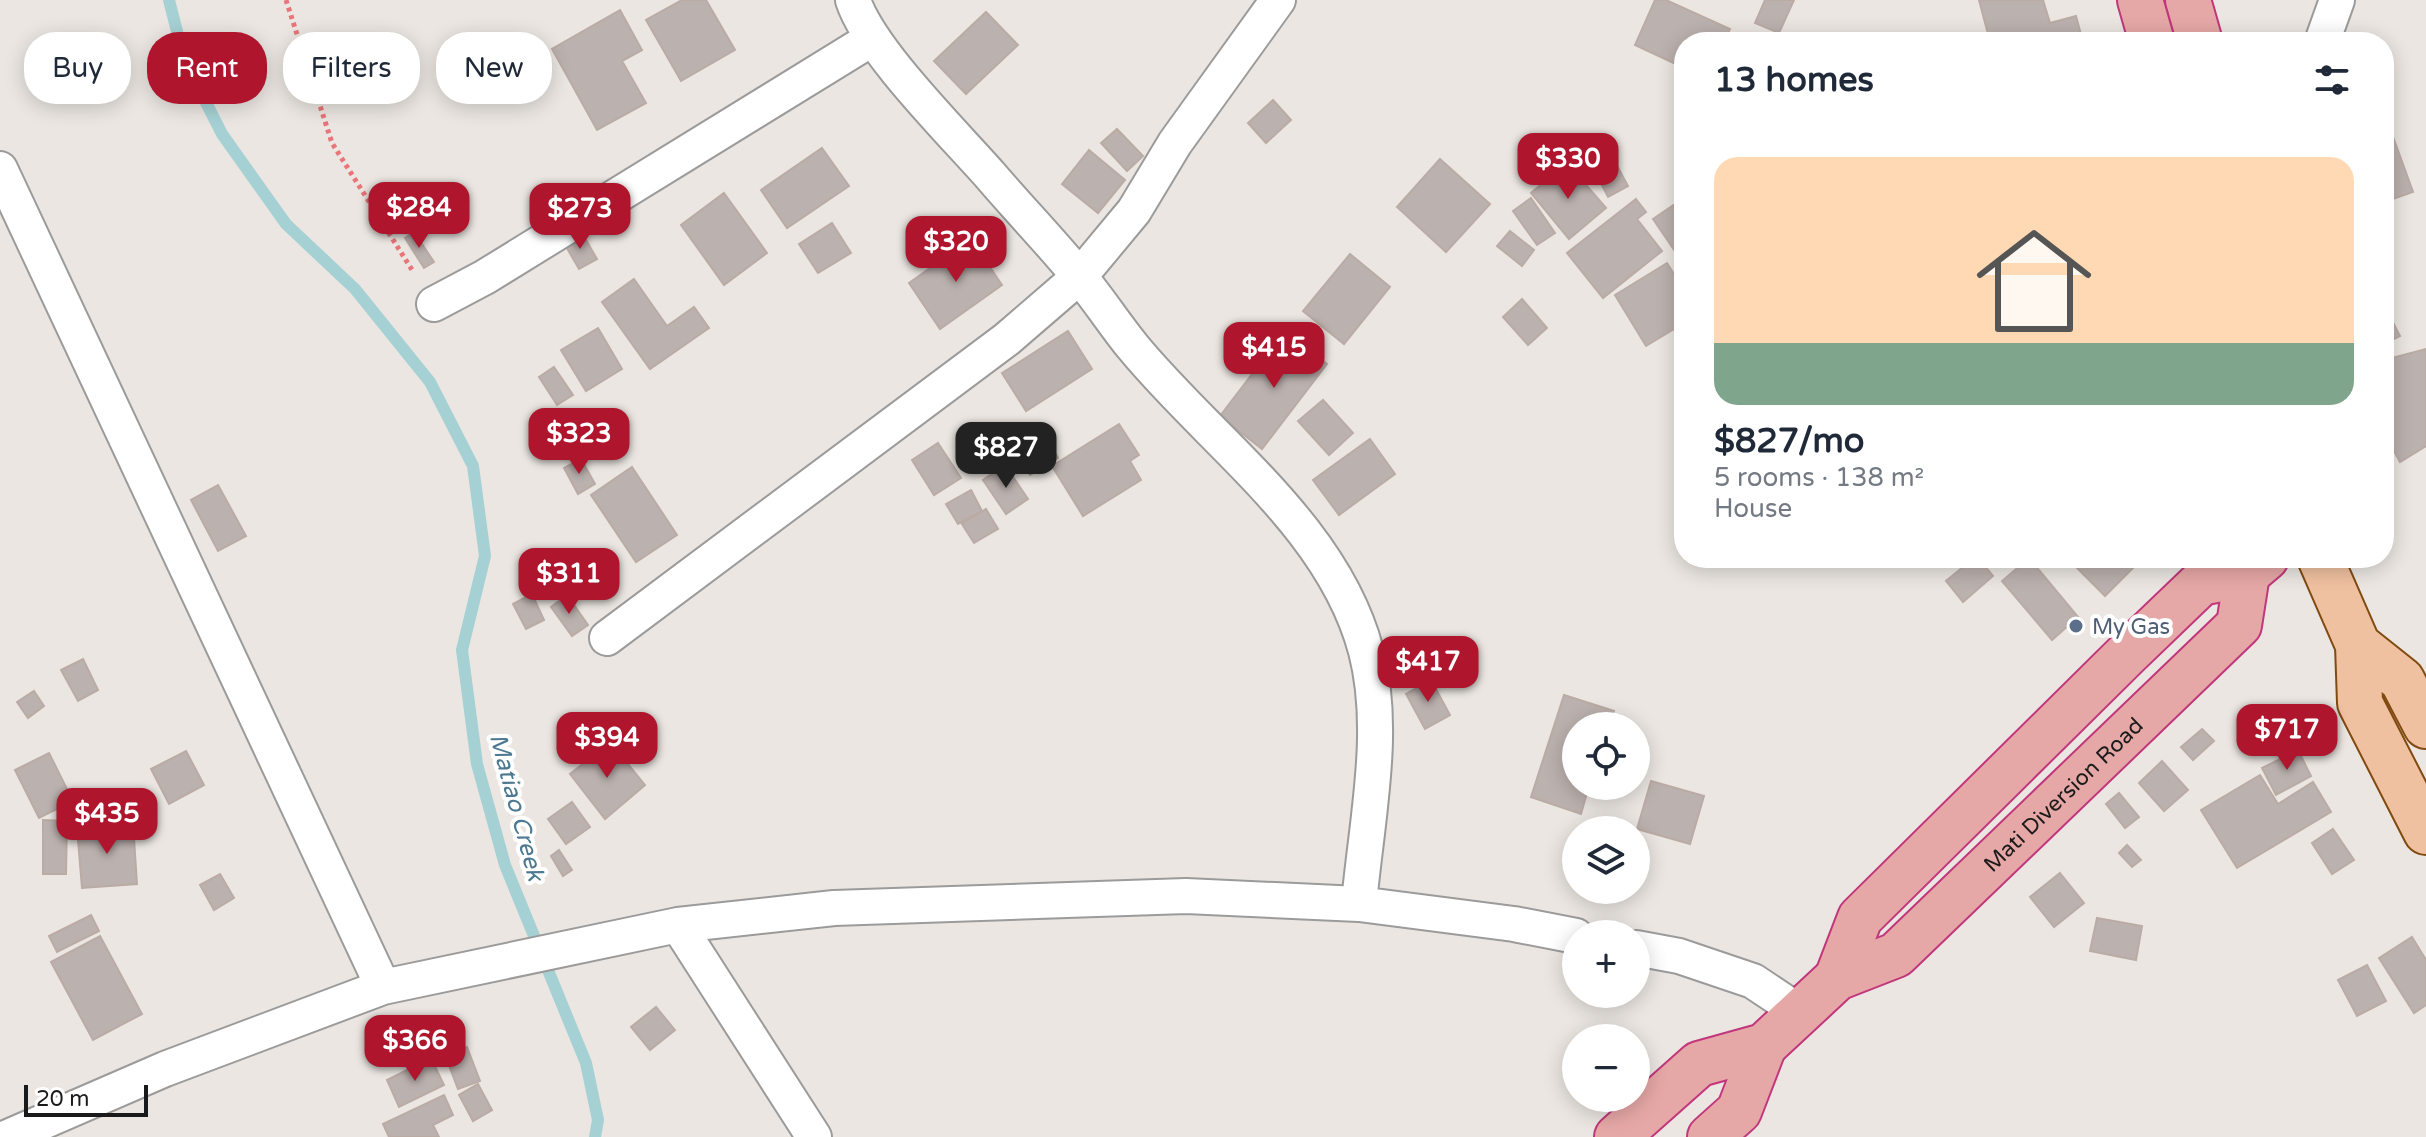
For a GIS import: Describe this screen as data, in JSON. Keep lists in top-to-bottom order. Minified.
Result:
{"water":["Matiao Creek"],"places":["My Gas"],"scale_bar":"20 m","page":{"chip":["Buy","Rent","Filters","New"],"heading":"13 homes","list":[{"name":"$827/mo","note":"5 rooms · 138 m² · House"}],"price":["$330","$284","$273","$320","$415","$323","$827","$311","$417","$717","$394","$435","$366"],"map_buttons":["+","−"],"scale":"20 m"}}
